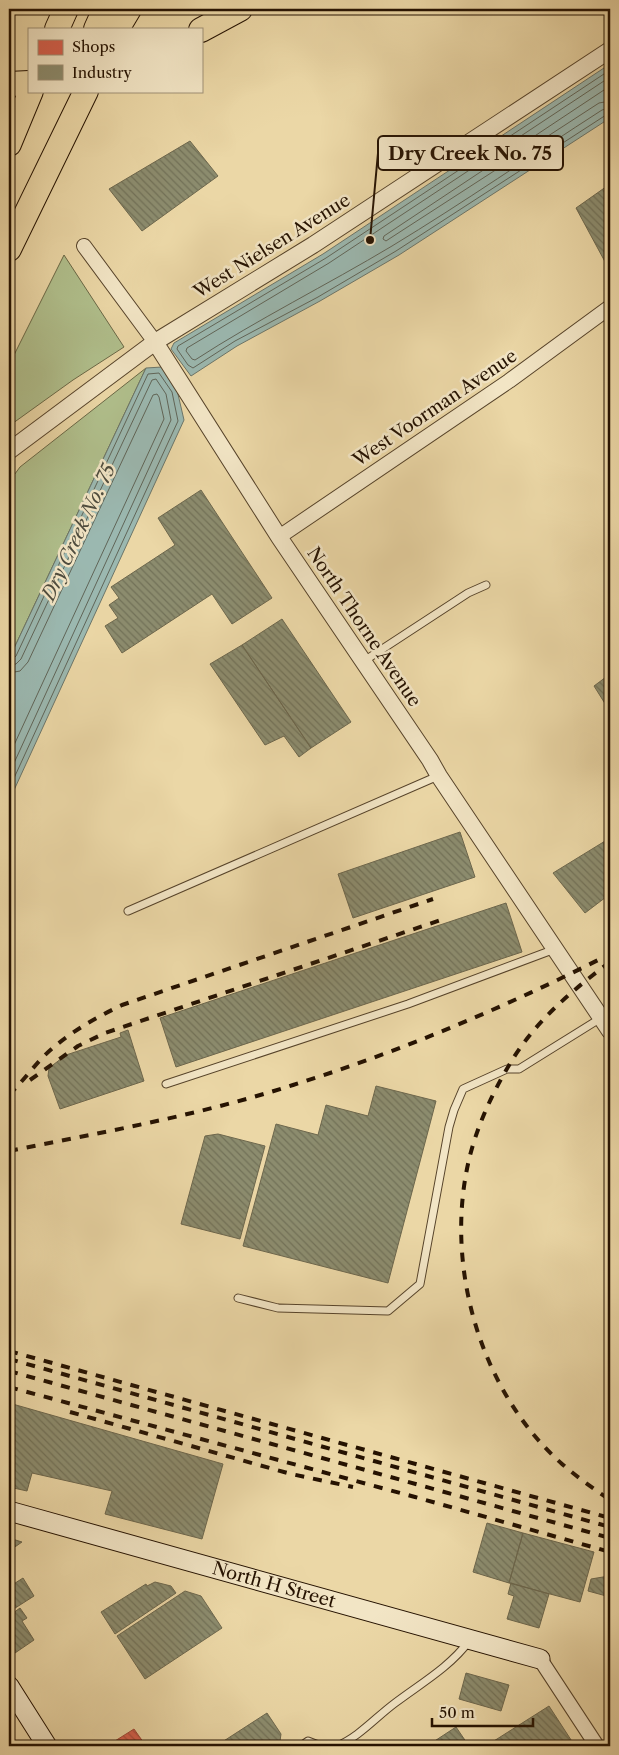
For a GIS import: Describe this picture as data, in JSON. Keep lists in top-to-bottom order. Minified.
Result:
{"streets":{"main road":["North H Street"],"street":["West Nielsen Avenue","West Voorman Avenue","North Thorne Avenue"]},"crossings":[["West Nielsen Avenue","North Thorne Avenue"],["West Voorman Avenue","North Thorne Avenue"]],"water":["Dry Creek No. 75"],"places":["Dry Creek No. 75"],"legend":["Shops","Industry"],"scale_bar":"50 m"}
